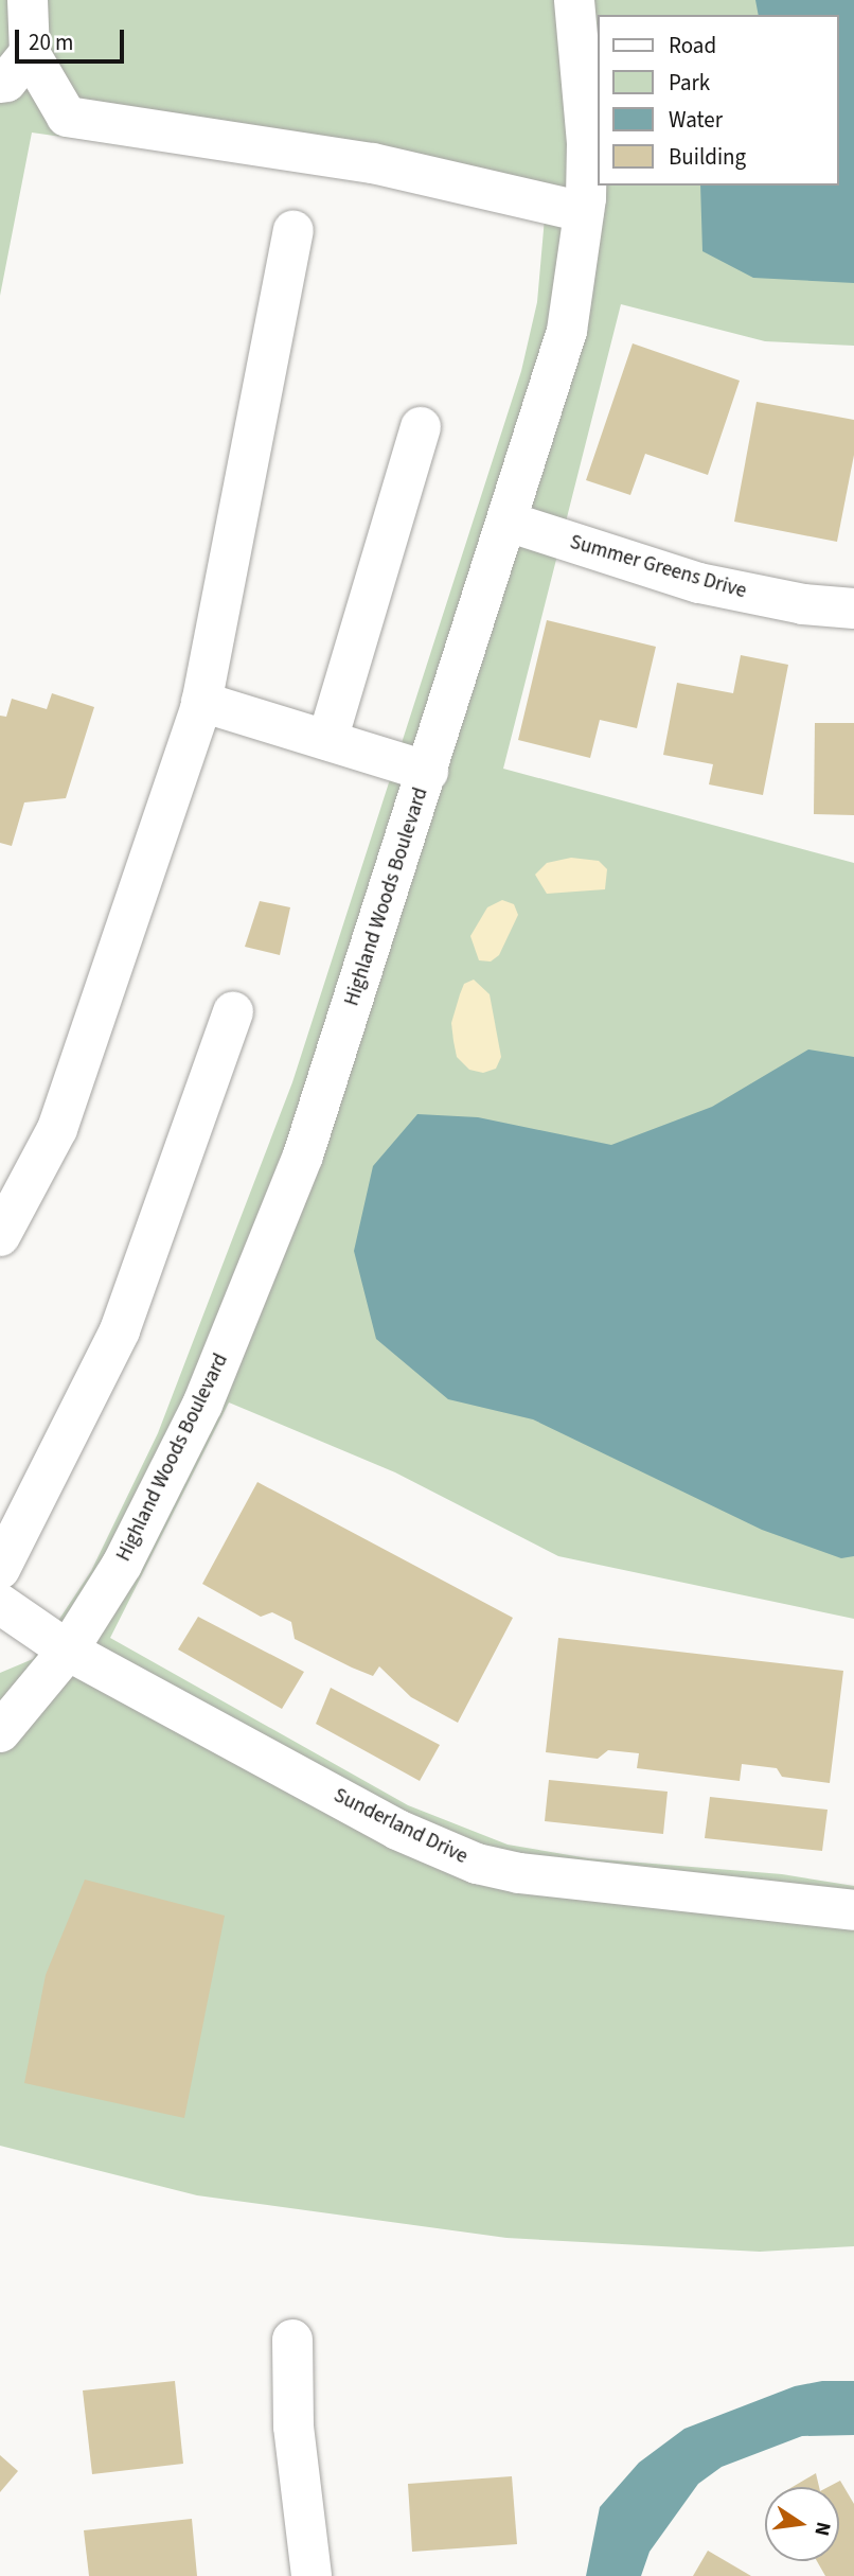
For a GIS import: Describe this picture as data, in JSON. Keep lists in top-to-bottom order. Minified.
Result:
{"streets":{"street":["Summer Greens Drive","Highland Woods Boulevard","Sunderland Drive"]},"crossings":[["Summer Greens Drive","Highland Woods Boulevard"],["Highland Woods Boulevard","Sunderland Drive"]],"legend":["Road","Park","Water","Building"],"scale_bar":"20 m","north":"right"}
